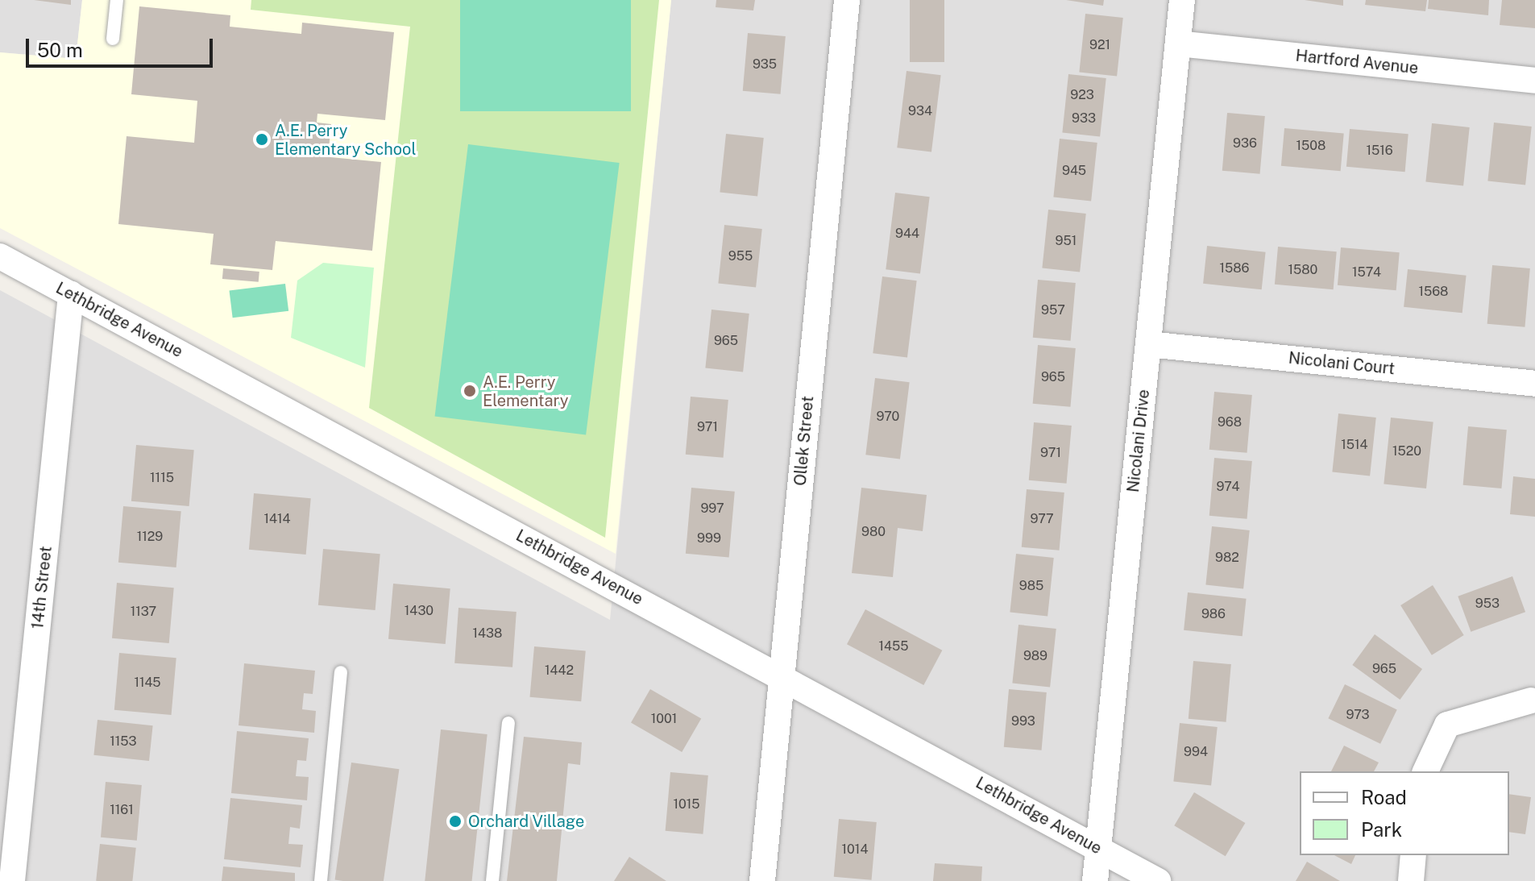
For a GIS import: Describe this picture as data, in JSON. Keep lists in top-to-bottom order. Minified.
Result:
{"streets":{"street":["Hartford Avenue","Lethbridge Avenue","Nicolani Court","Ollek Street","Nicolani Drive","14th Street"]},"crossings":[["Hartford Avenue","Nicolani Drive"],["Lethbridge Avenue","Ollek Street"],["Lethbridge Avenue","Nicolani Drive"],["Lethbridge Avenue","14th Street"],["Nicolani Court","Nicolani Drive"]],"places":["A.E. Perry Elementary School","A.E. Perry Elementary","Orchard Village"],"house_numbers":["921","935","923","934","933","936","1508","1516","945","944","951","955","1586","1580","1574","1568","957","965","965","970","968","971","1514","1520","971","1115","974","997","1414","977","980","1129","999","982","985","953","1430","1137","986","1438","1455","989","965","1442","1145","973","1001","993","1153","994","1015","1161","1014"],"legend":["Road","Park"],"scale_bar":"50 m"}
